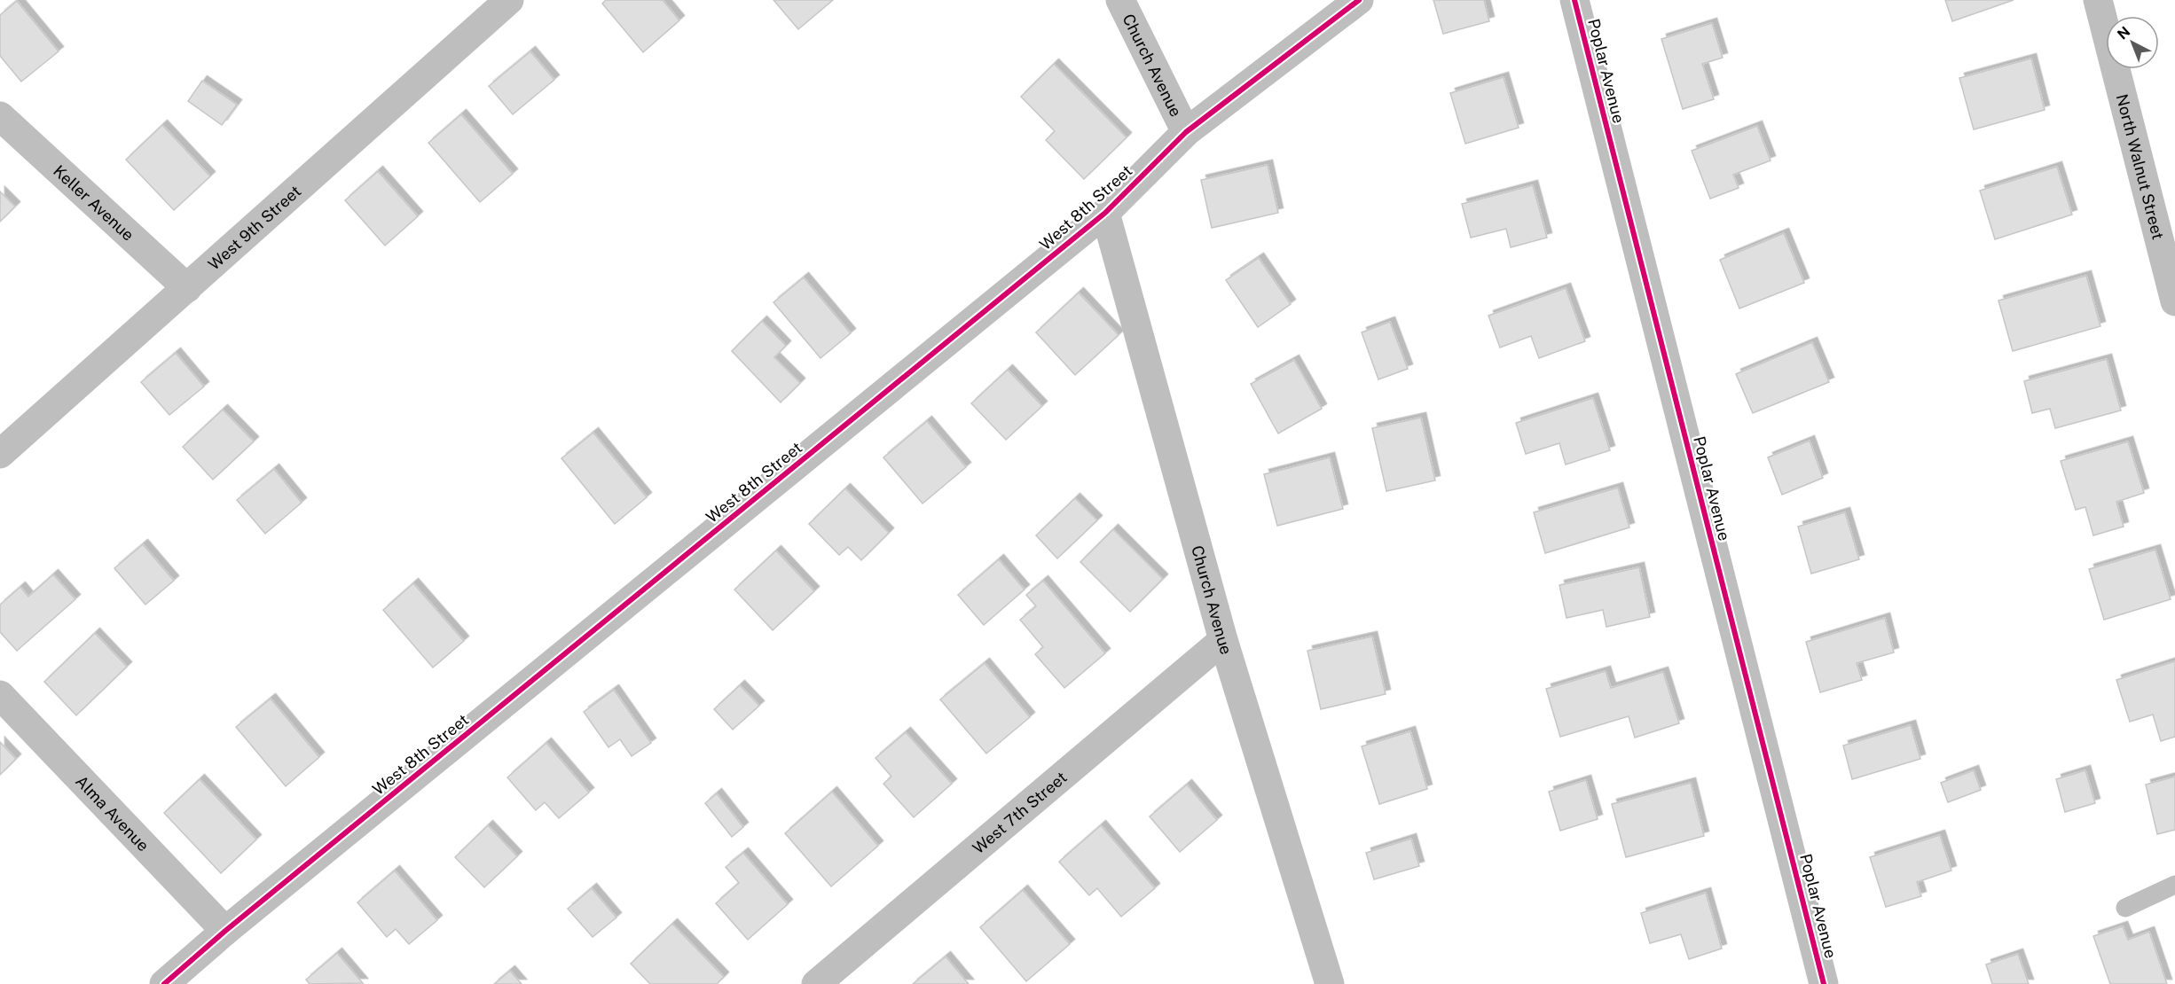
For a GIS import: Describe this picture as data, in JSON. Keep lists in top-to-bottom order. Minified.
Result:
{"streets":{"street":["Church Avenue","Poplar Avenue","North Walnut Street","Keller Avenue","West 8th Street","West 9th Street","West 7th Street","Alma Avenue"]},"crossings":[["Church Avenue","West 8th Street"],["Church Avenue","West 7th Street"],["Keller Avenue","West 9th Street"],["West 8th Street","Alma Avenue"]],"north":"top left"}
